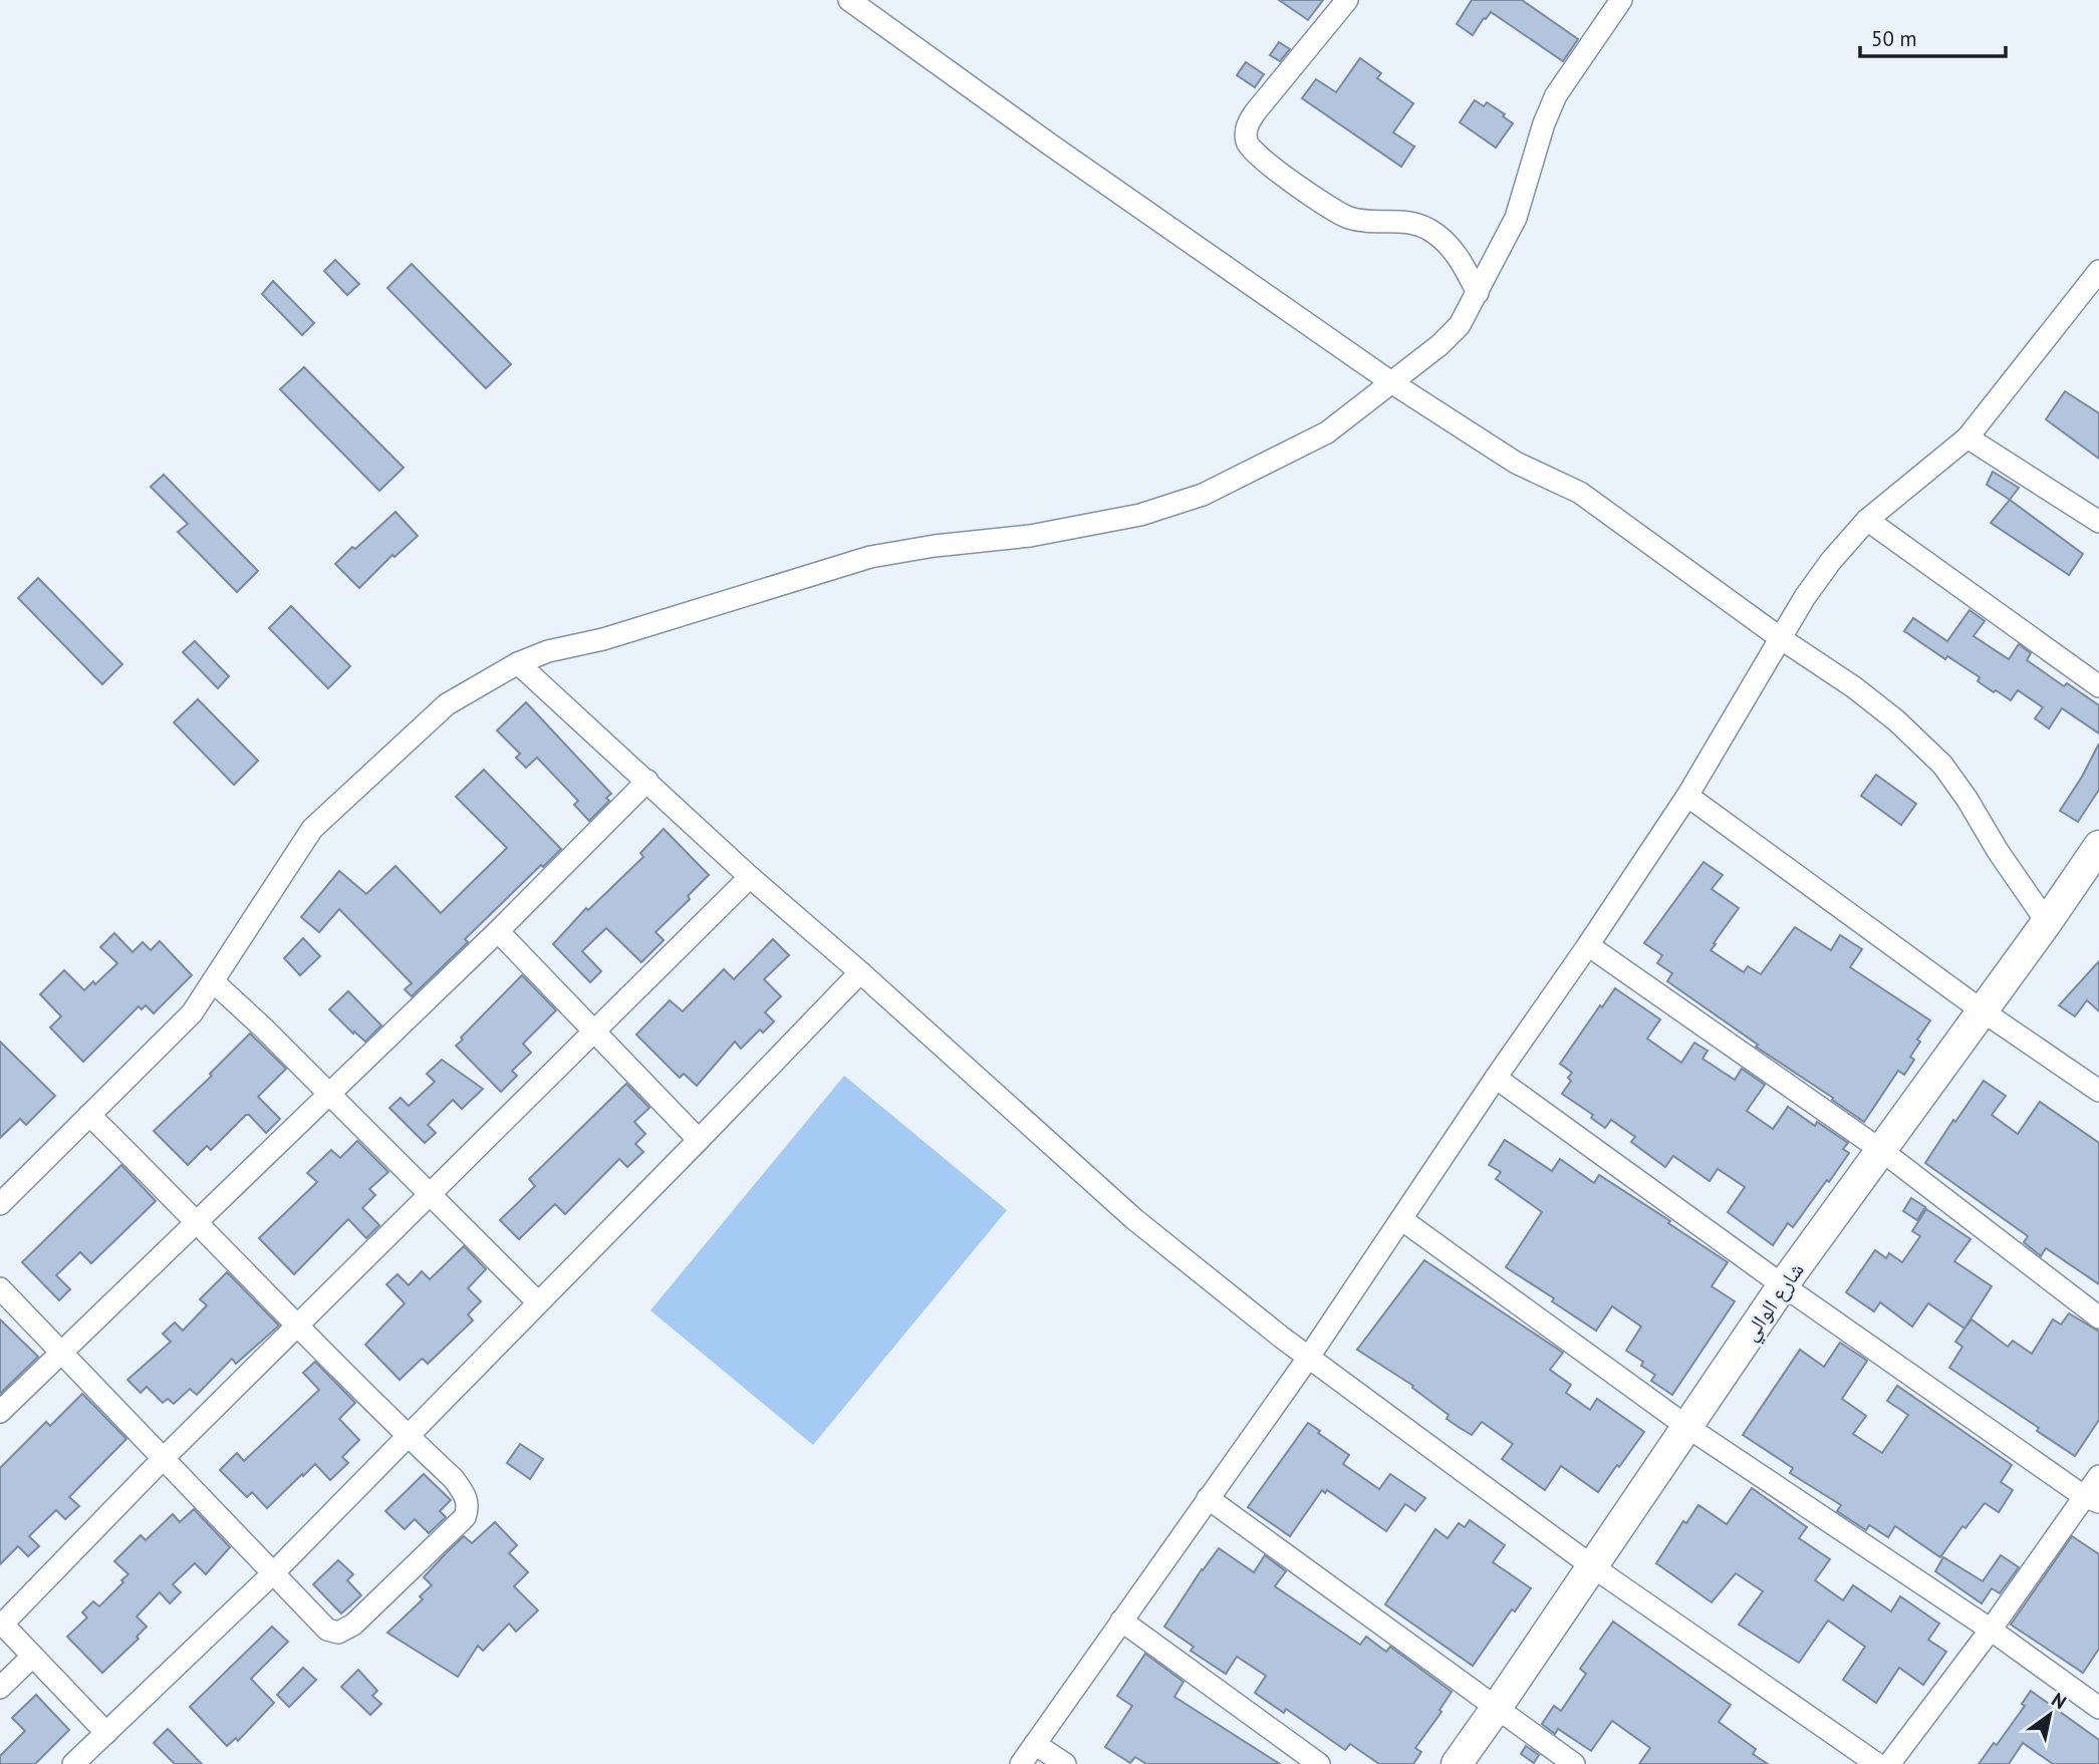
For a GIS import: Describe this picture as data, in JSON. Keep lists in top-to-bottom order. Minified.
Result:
{"streets":{"main road":["شارع الوالي"]},"scale_bar":"50 m","north":"top right"}
